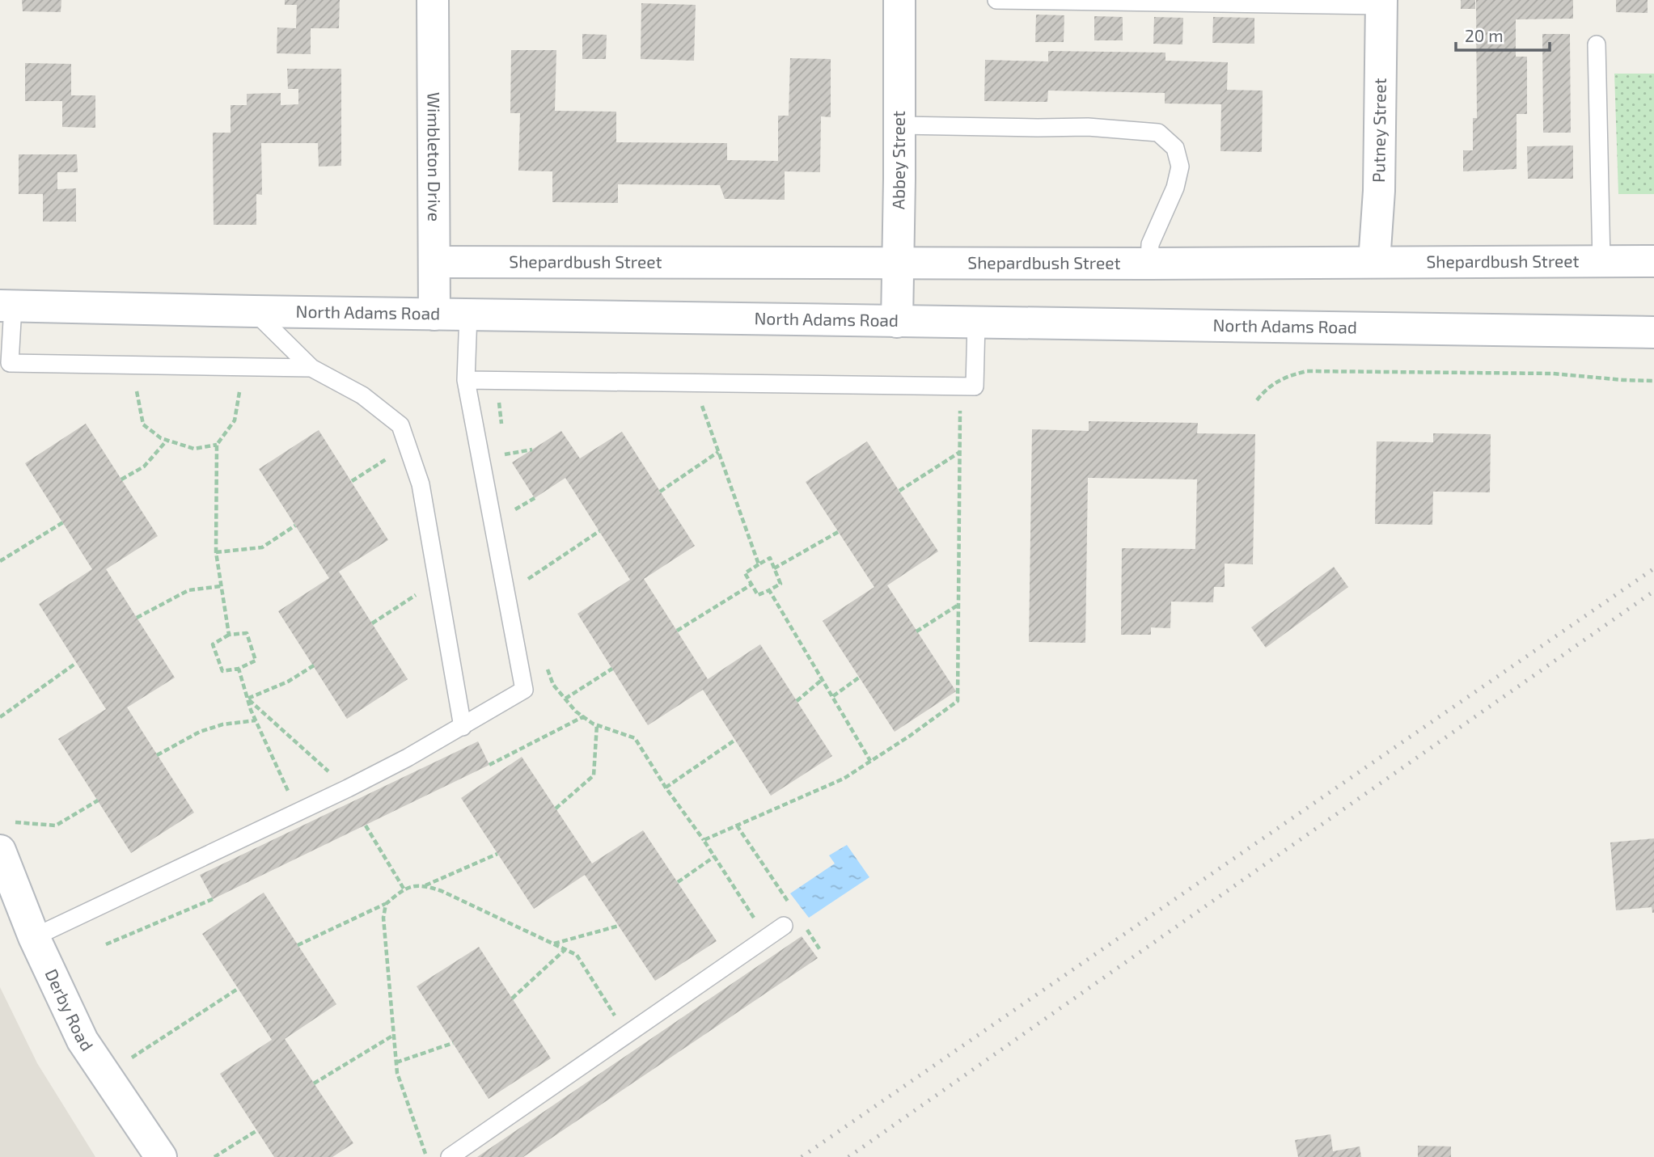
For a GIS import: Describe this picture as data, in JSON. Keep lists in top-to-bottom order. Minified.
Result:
{"streets":{"street":["Putney Street","Wimbleton Drive","Abbey Street","Shepardbush Street","North Adams Road","Derby Road"]},"crossings":[["Putney Street","Shepardbush Street"],["Wimbleton Drive","Shepardbush Street"],["Wimbleton Drive","North Adams Road"],["Abbey Street","Shepardbush Street"],["Abbey Street","North Adams Road"]],"scale_bar":"20 m"}
